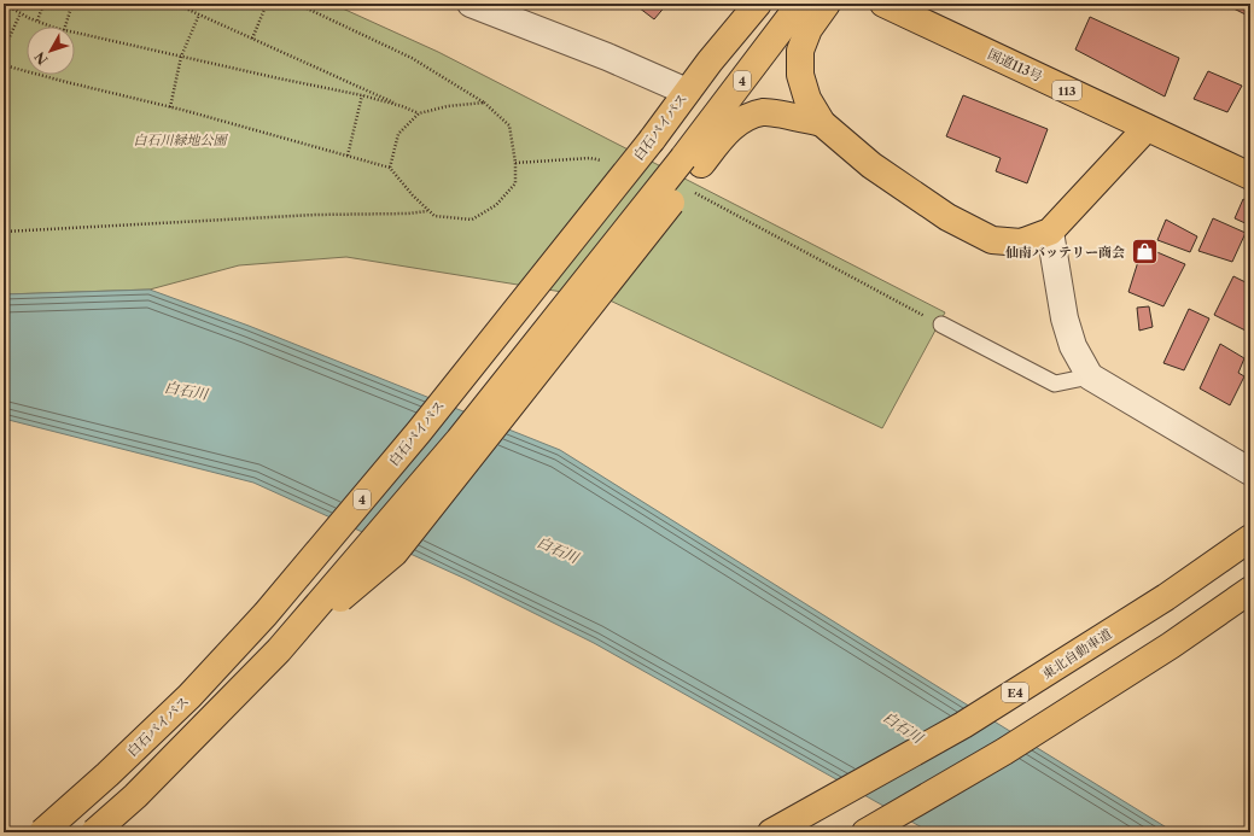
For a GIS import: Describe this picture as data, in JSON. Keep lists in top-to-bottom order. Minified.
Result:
{"streets":{"highway":["国道113号","4","113","白石バイパス","東北自動車道","E4"]},"water":["白石川"],"parks":["白石川緑地公園"],"places":{"shop":["仙南バッテリー商会"]},"north":"bottom left"}
